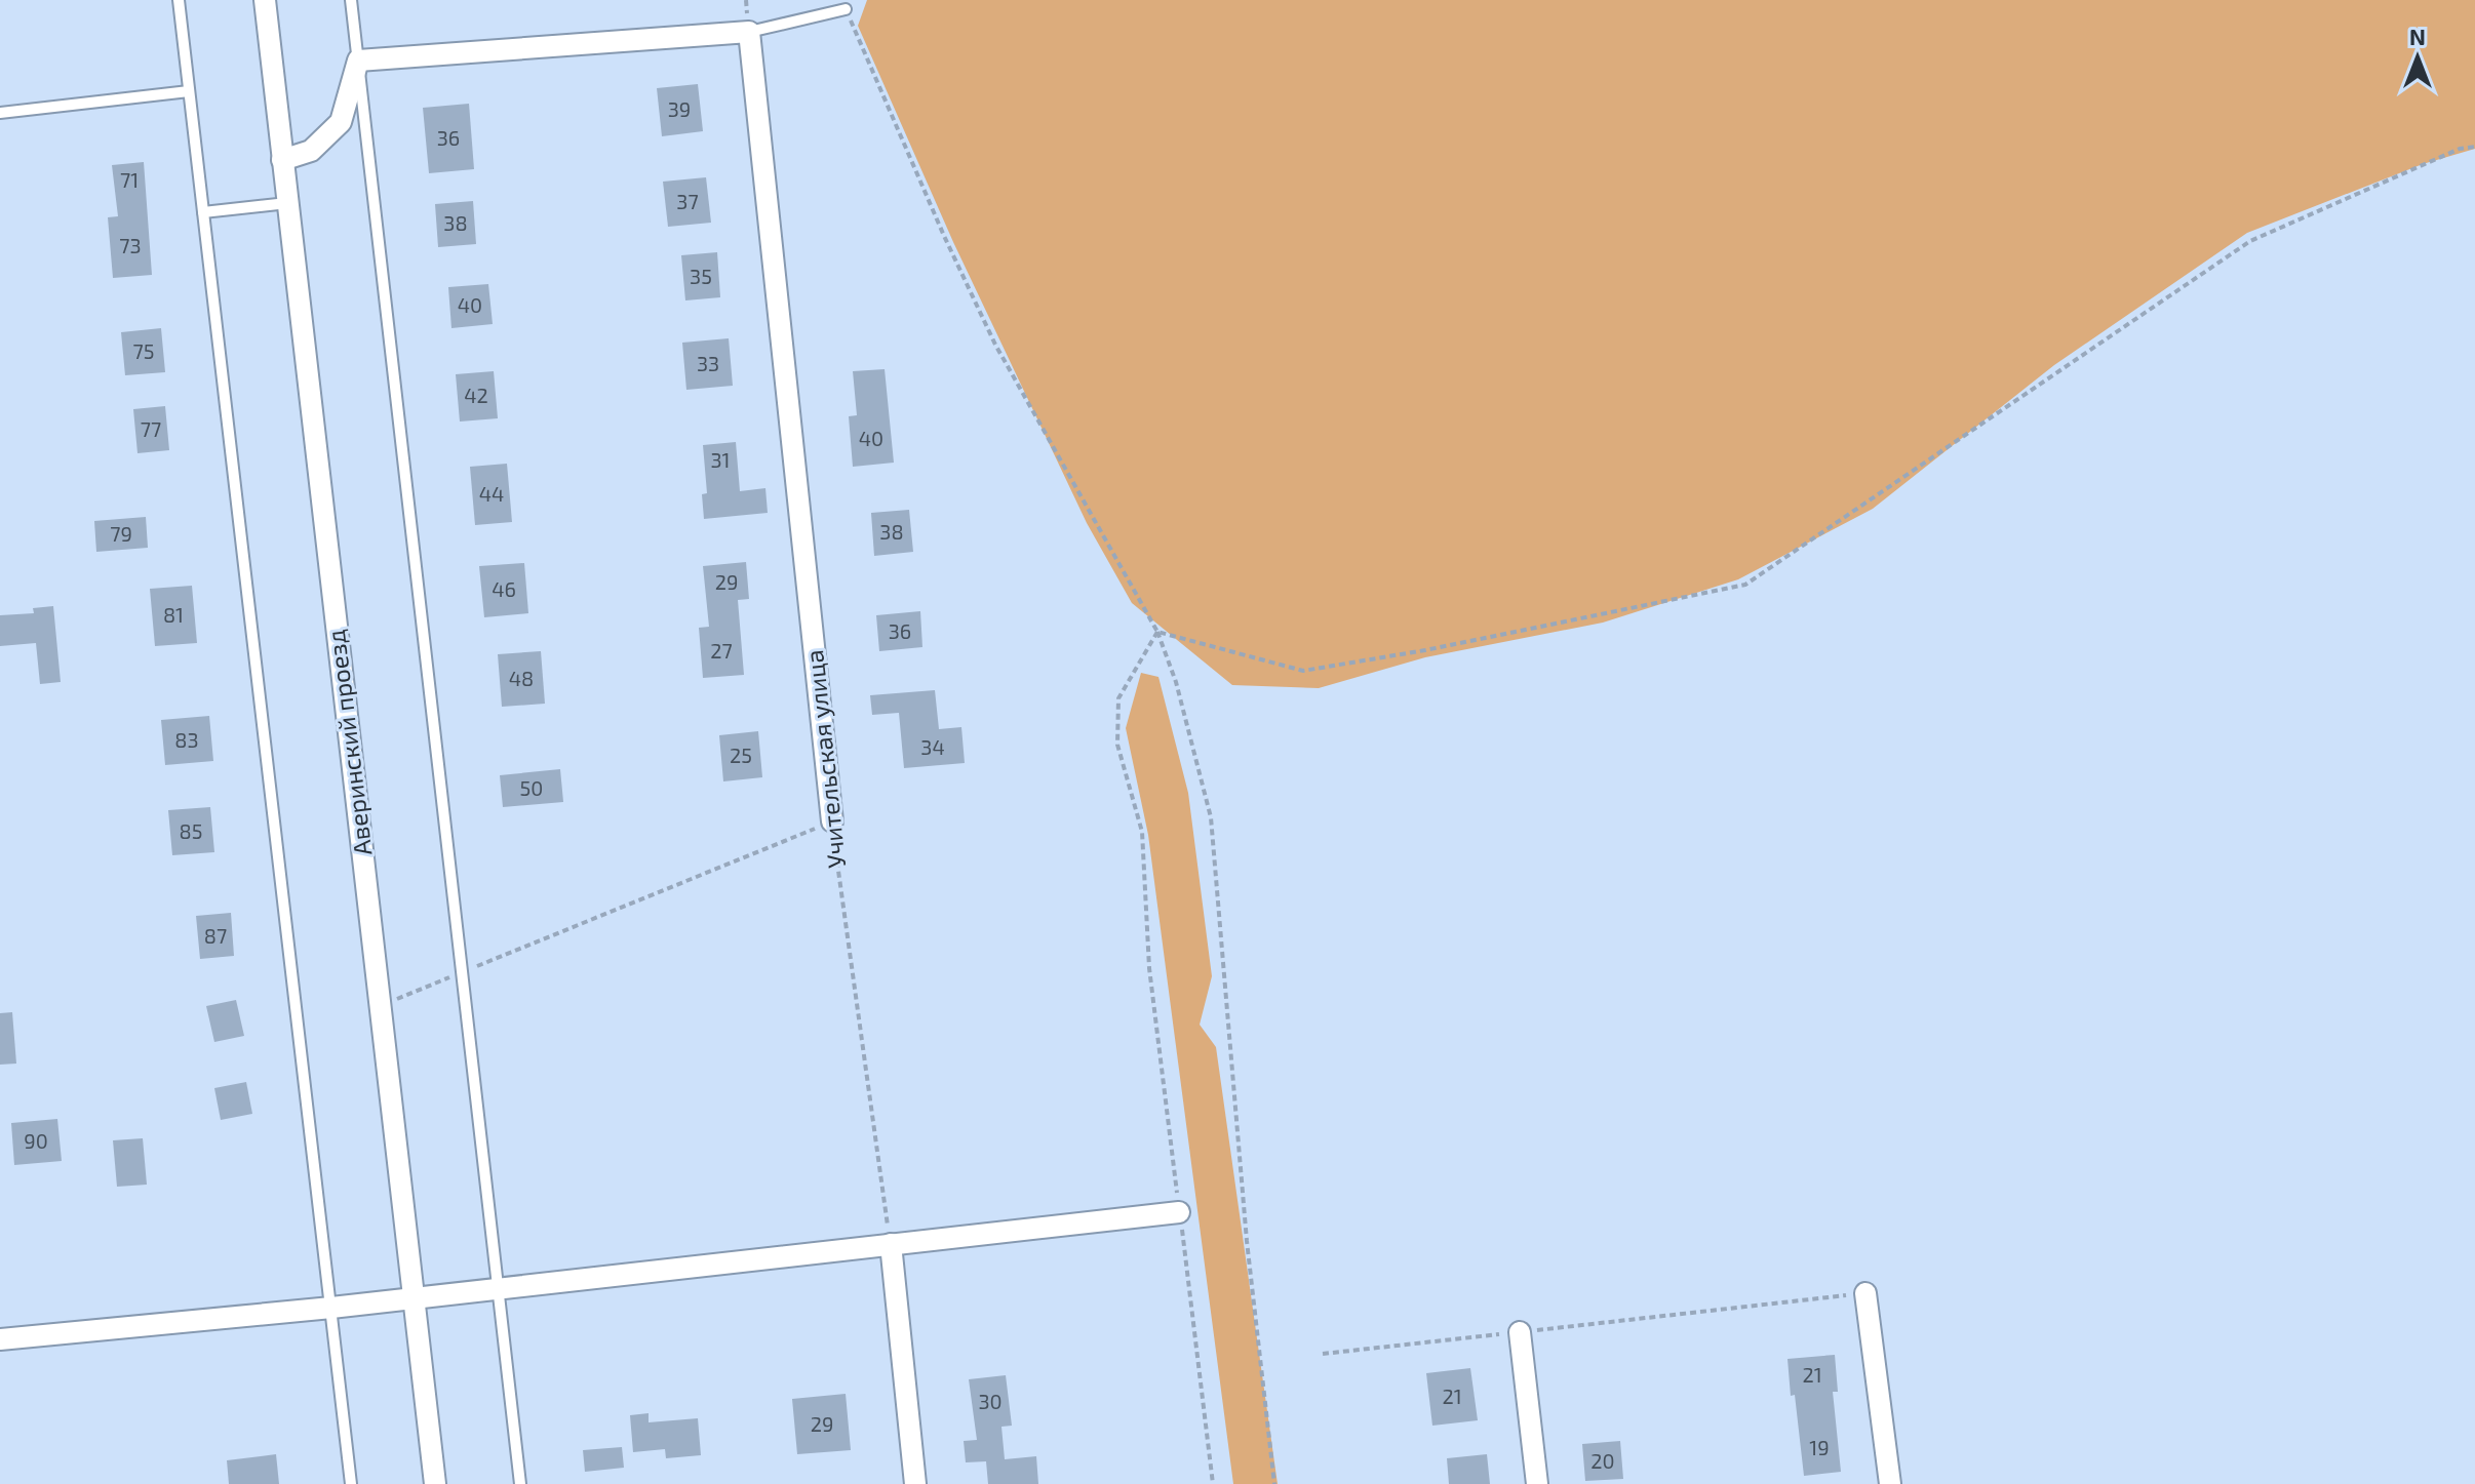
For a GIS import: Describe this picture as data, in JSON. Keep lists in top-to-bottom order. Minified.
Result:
{"streets":{"street":["Аверинский проезд","Учительская улица"]},"house_numbers":["39","36","71","37","38","73","35","40","75","33","42","77","40","31","44","38","79","29","46","81","36","27","48","83","34","25","50","85","87","90","21","21","30","29","19","20"],"north":"top"}
